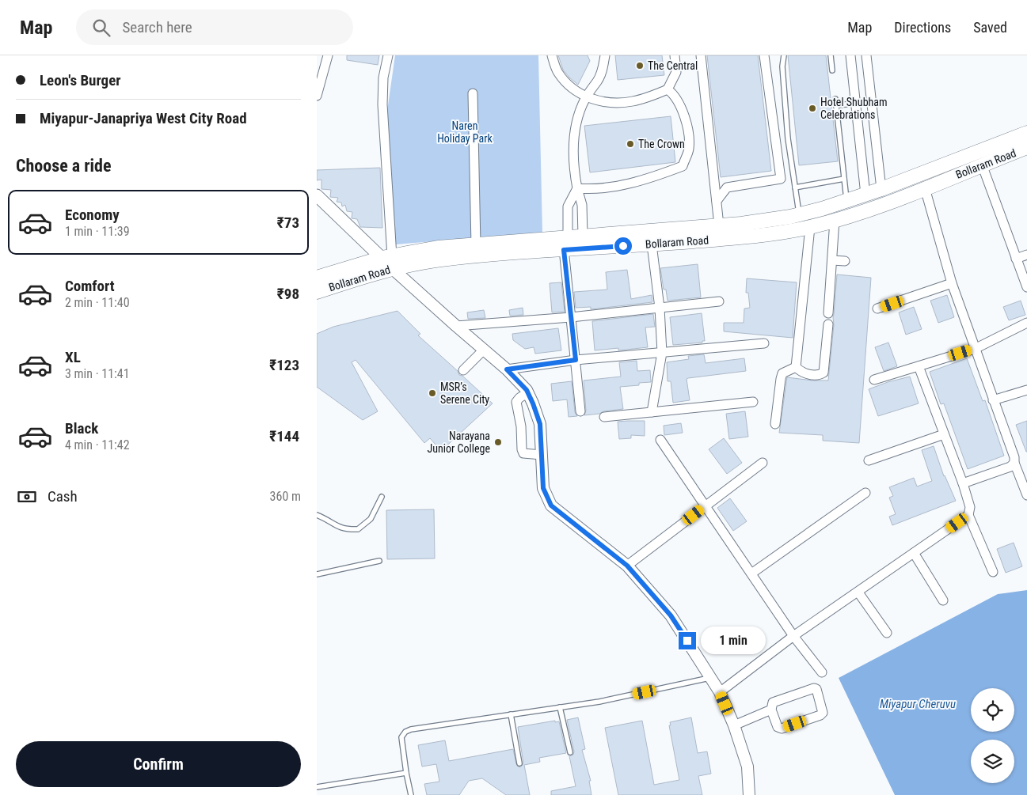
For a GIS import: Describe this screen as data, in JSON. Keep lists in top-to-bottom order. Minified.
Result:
{"streets":{"main road":["Bollaram Road"]},"water":["Miyapur Cheruvu"],"parks":["Naren Holiday Park"],"places":["The Central","Hotel Shubham Celebrations","The Crown","MSR’s Serene City","Narayana Junior College"],"page":{"header":"Map","search":"Search here","nav":["Map","Directions","Saved"],"banner":["Leon's Burger","Miyapur-Janapriya West City Road"],"heading":"Choose a ride","list":[{"name":"Economy","note":"1 min · 11:39","value":"₹73"},{"name":"Comfort","note":"2 min · 11:40","value":"₹98"},{"name":"XL","note":"3 min · 11:41","value":"₹123"},{"name":"Black","note":"4 min · 11:42","value":"₹144"}],"pay":["Cash","360 m"],"bubble":"1 min","buttons":"Confirm"}}
